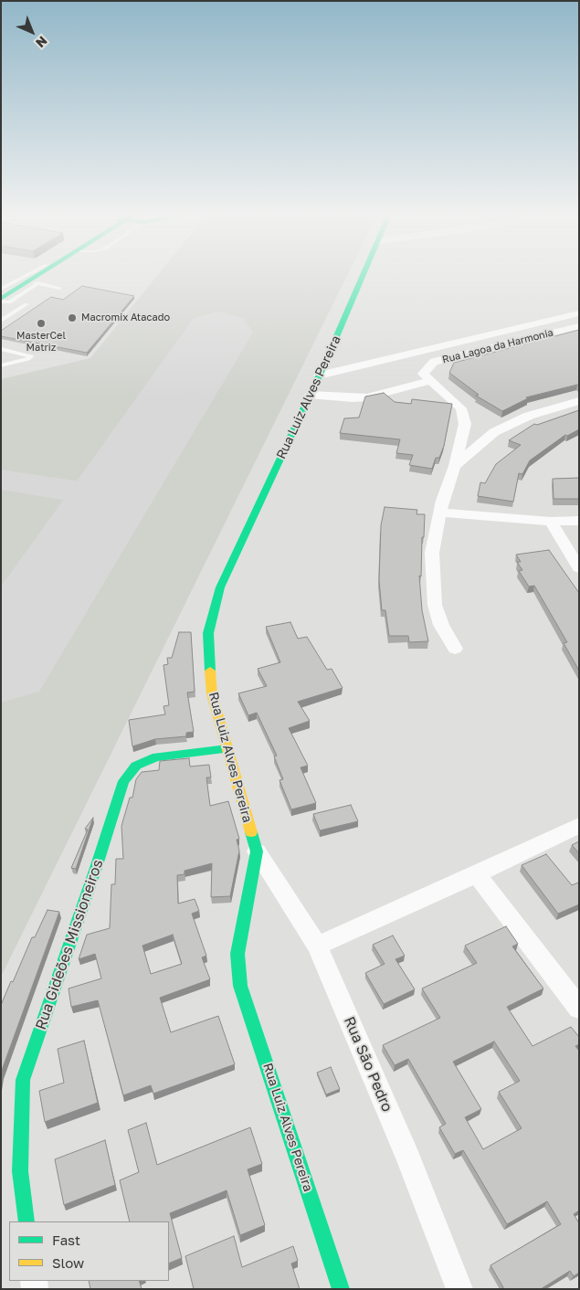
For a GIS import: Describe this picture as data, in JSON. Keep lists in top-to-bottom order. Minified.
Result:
{"streets":{"street":["Rua Lagoa da Harmonia","Rua Luiz Alves Pereira","Rua Gideões Missioneiros","Rua São Pedro"]},"crossings":[["Rua Luiz Alves Pereira","Rua Gideões Missioneiros"],["Rua Luiz Alves Pereira","Rua São Pedro"]],"places":["Macromix Atacado","MasterCel Matriz"],"legend":["Fast","Slow"],"north":"bottom right"}
